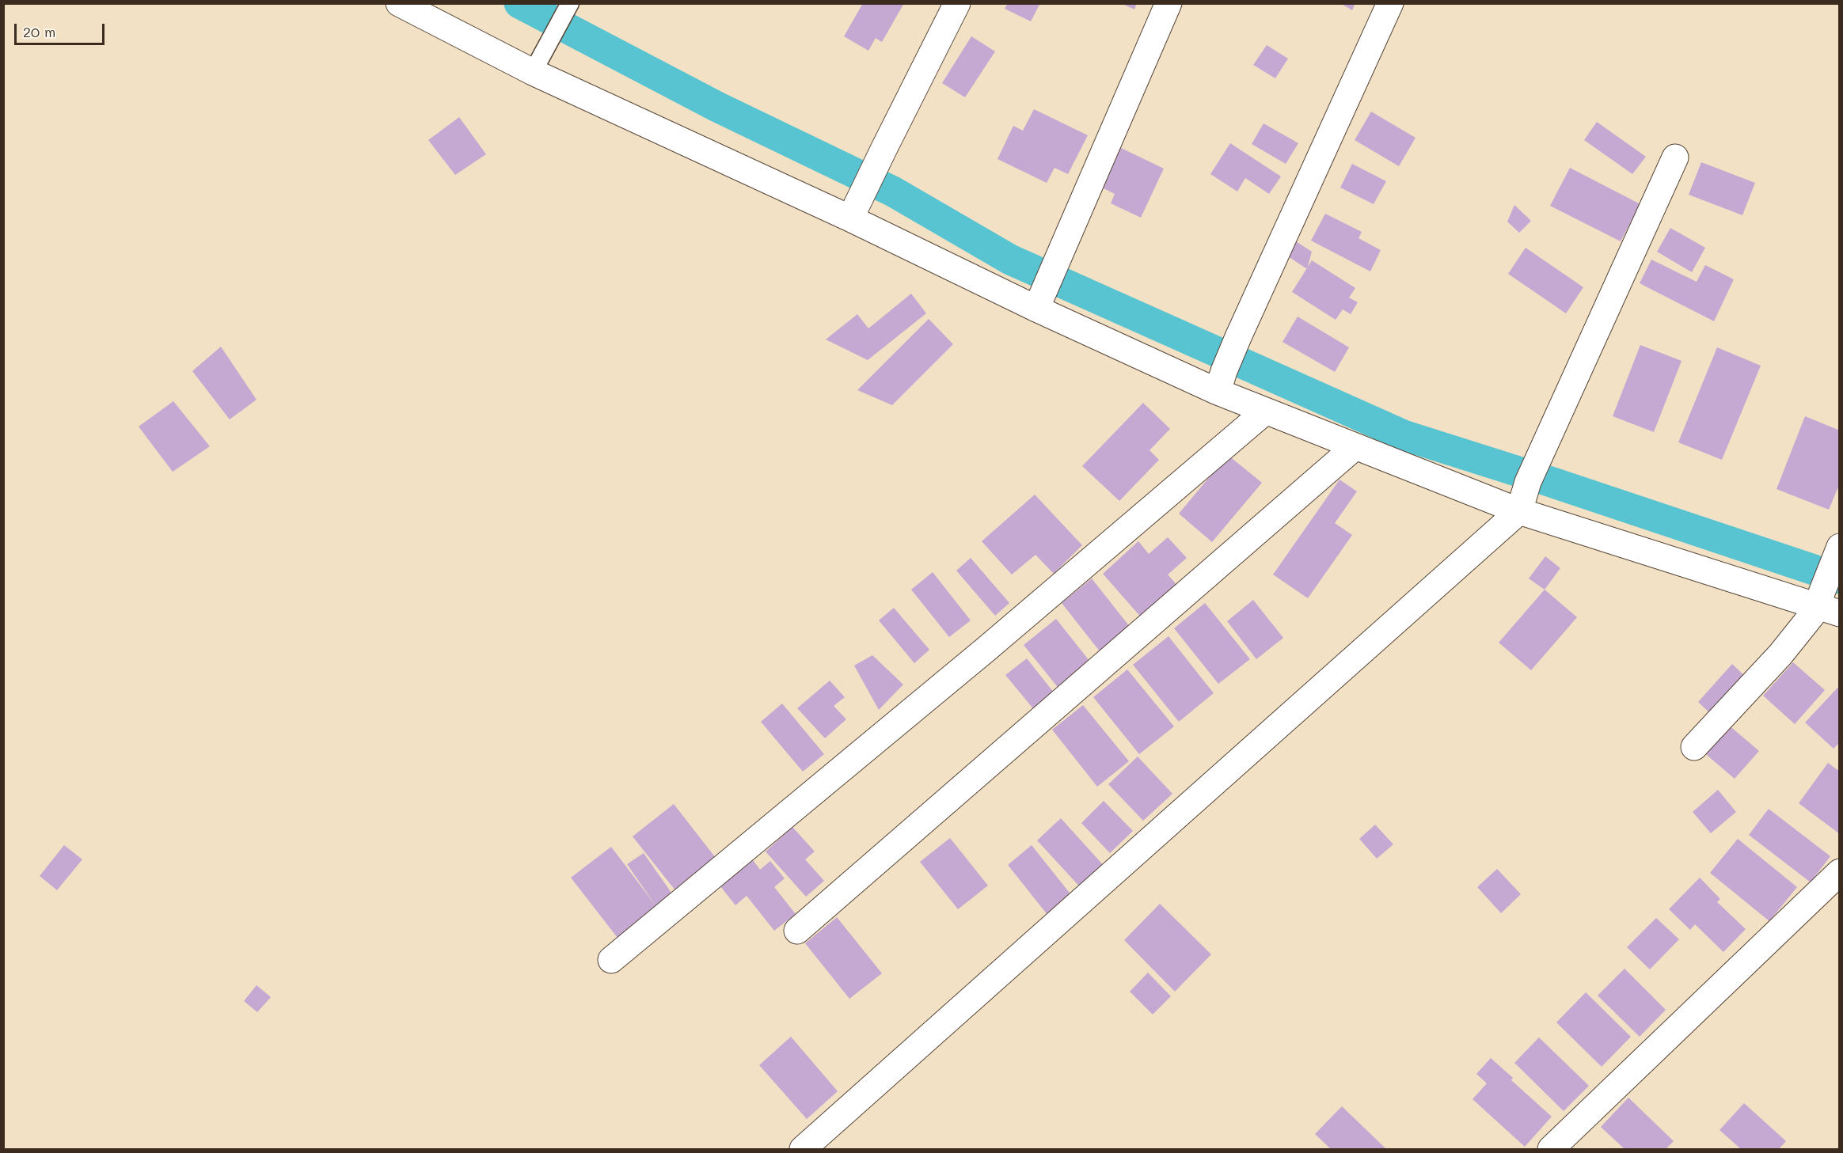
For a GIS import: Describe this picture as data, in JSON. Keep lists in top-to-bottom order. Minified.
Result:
{"scale_bar":"20 m"}
